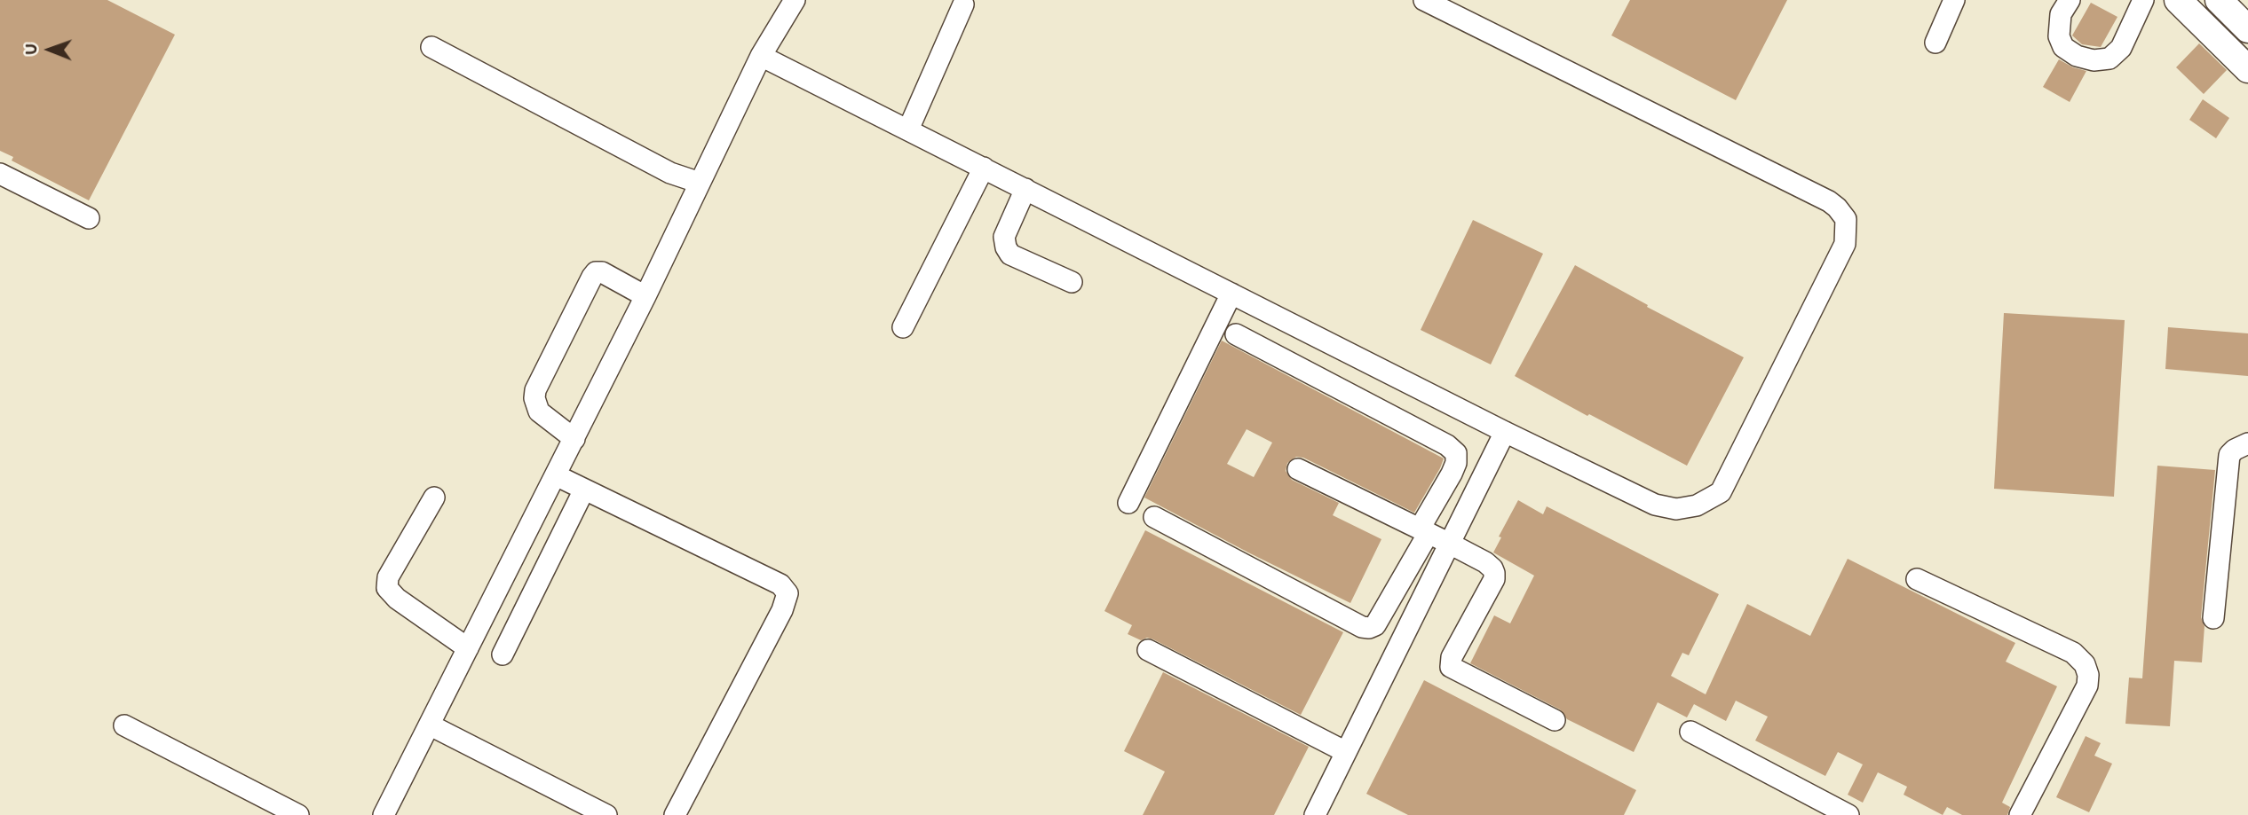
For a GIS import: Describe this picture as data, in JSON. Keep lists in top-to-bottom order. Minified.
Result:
{"north":"left"}
